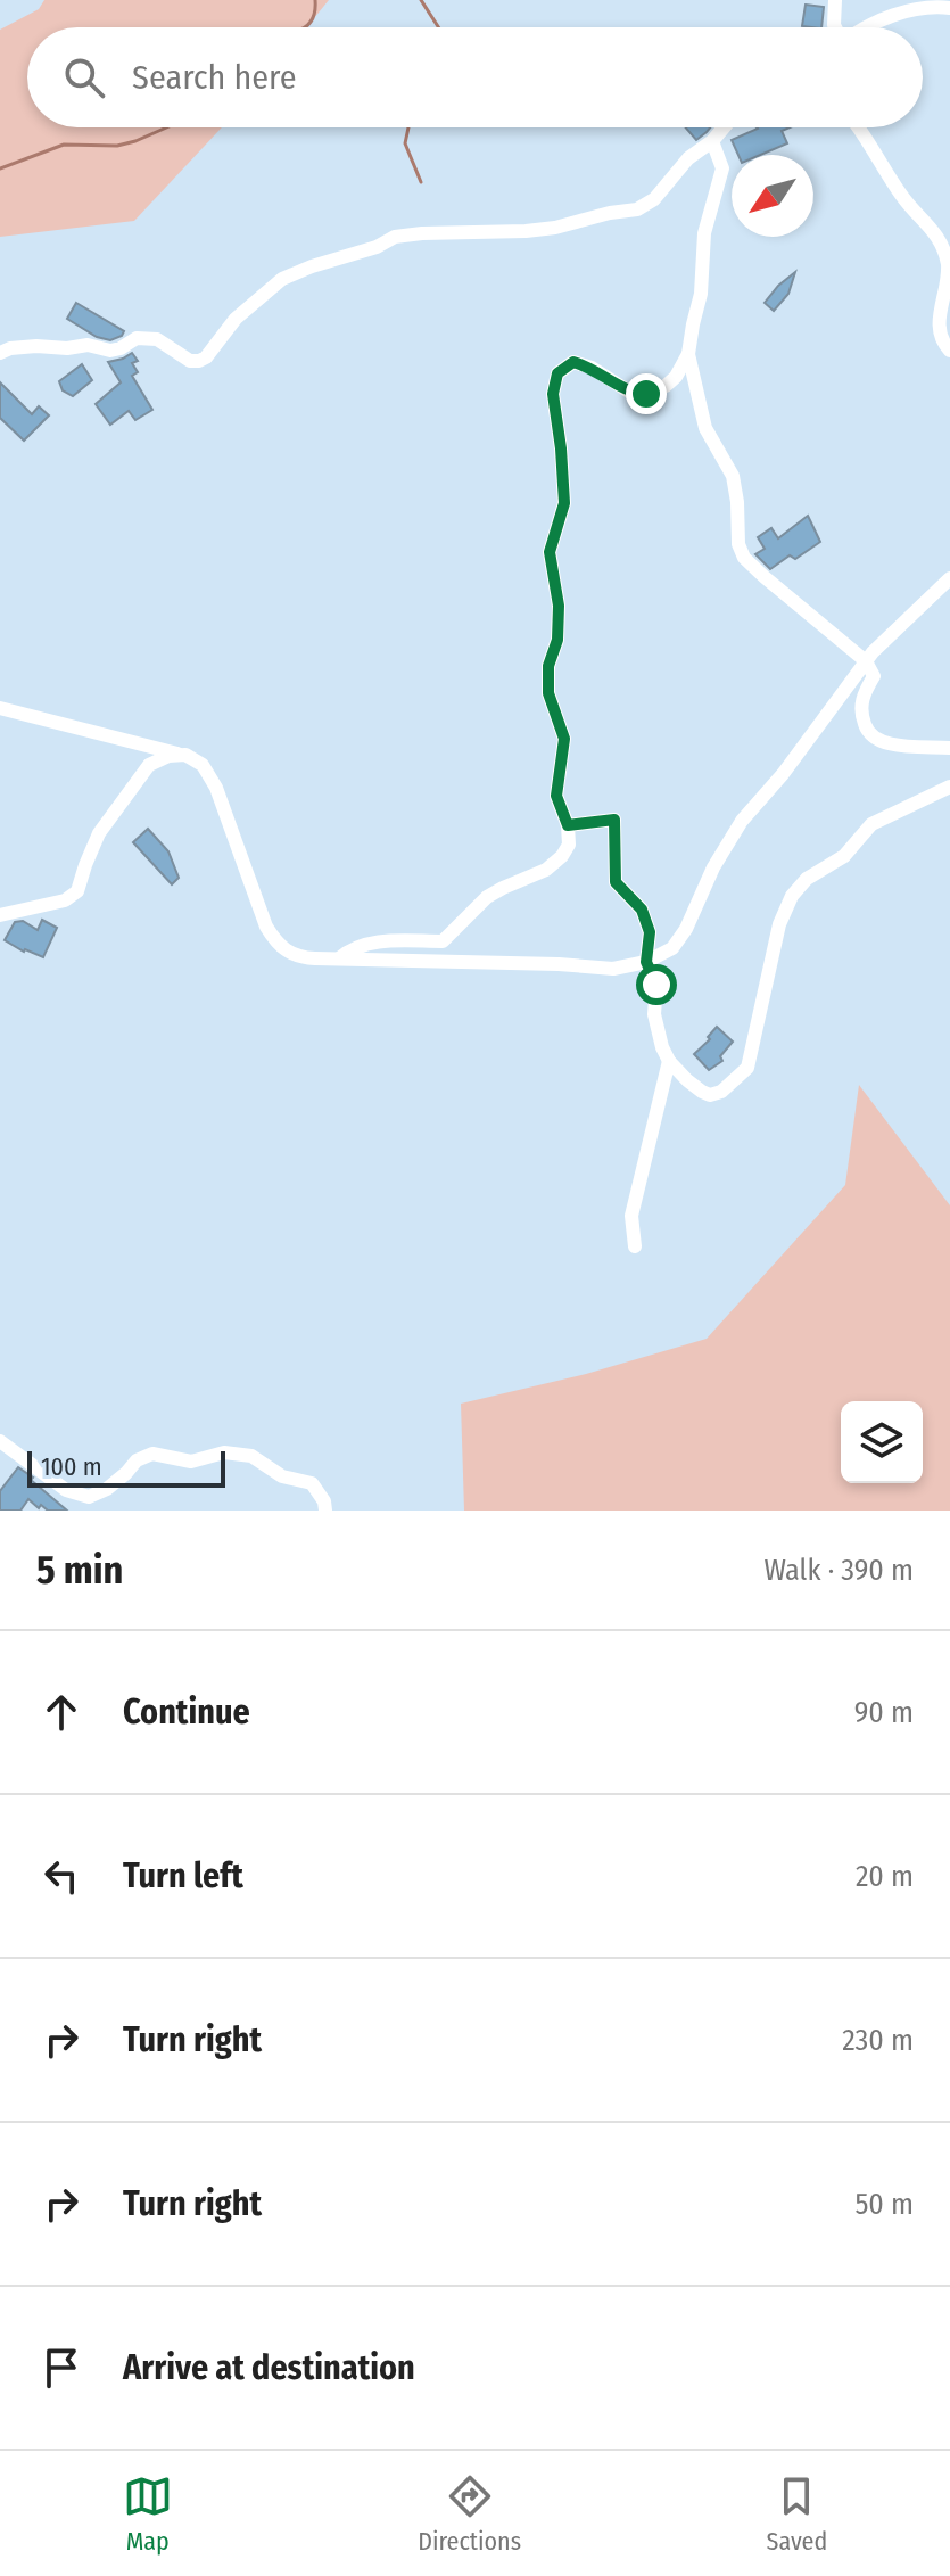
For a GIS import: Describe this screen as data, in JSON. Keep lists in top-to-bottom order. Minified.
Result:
{"scale_bar":"100 m","north":"bottom left","page":{"search":"Search here","scale":"100 m","heading":["5 min","Walk · 390 m"],"list":[["Continue","90 m"],["Turn left","20 m"],["Turn right","230 m"],["Turn right","50 m"],"Arrive at destination"],"nav":["Map","Directions","Saved"]}}
